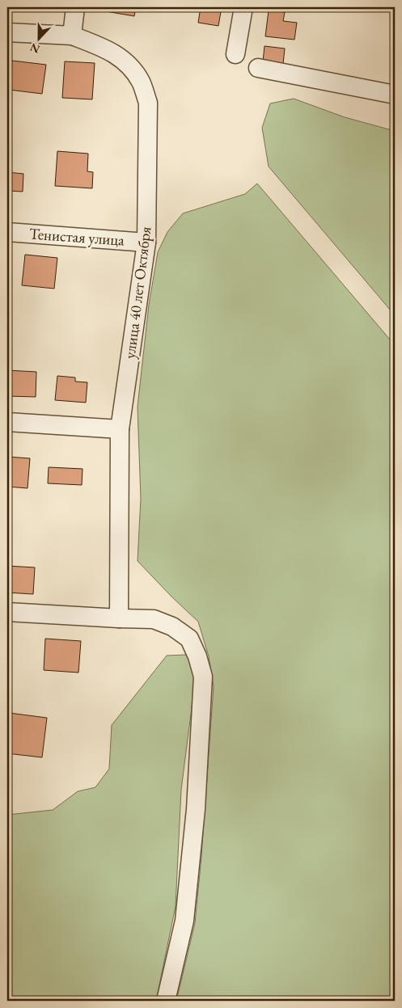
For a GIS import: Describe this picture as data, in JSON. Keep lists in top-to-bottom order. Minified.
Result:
{"streets":{"street":["Тенистая улица","улица 40 лет Октября"]},"crossings":[["Тенистая улица","улица 40 лет Октября"]],"north":"bottom"}
